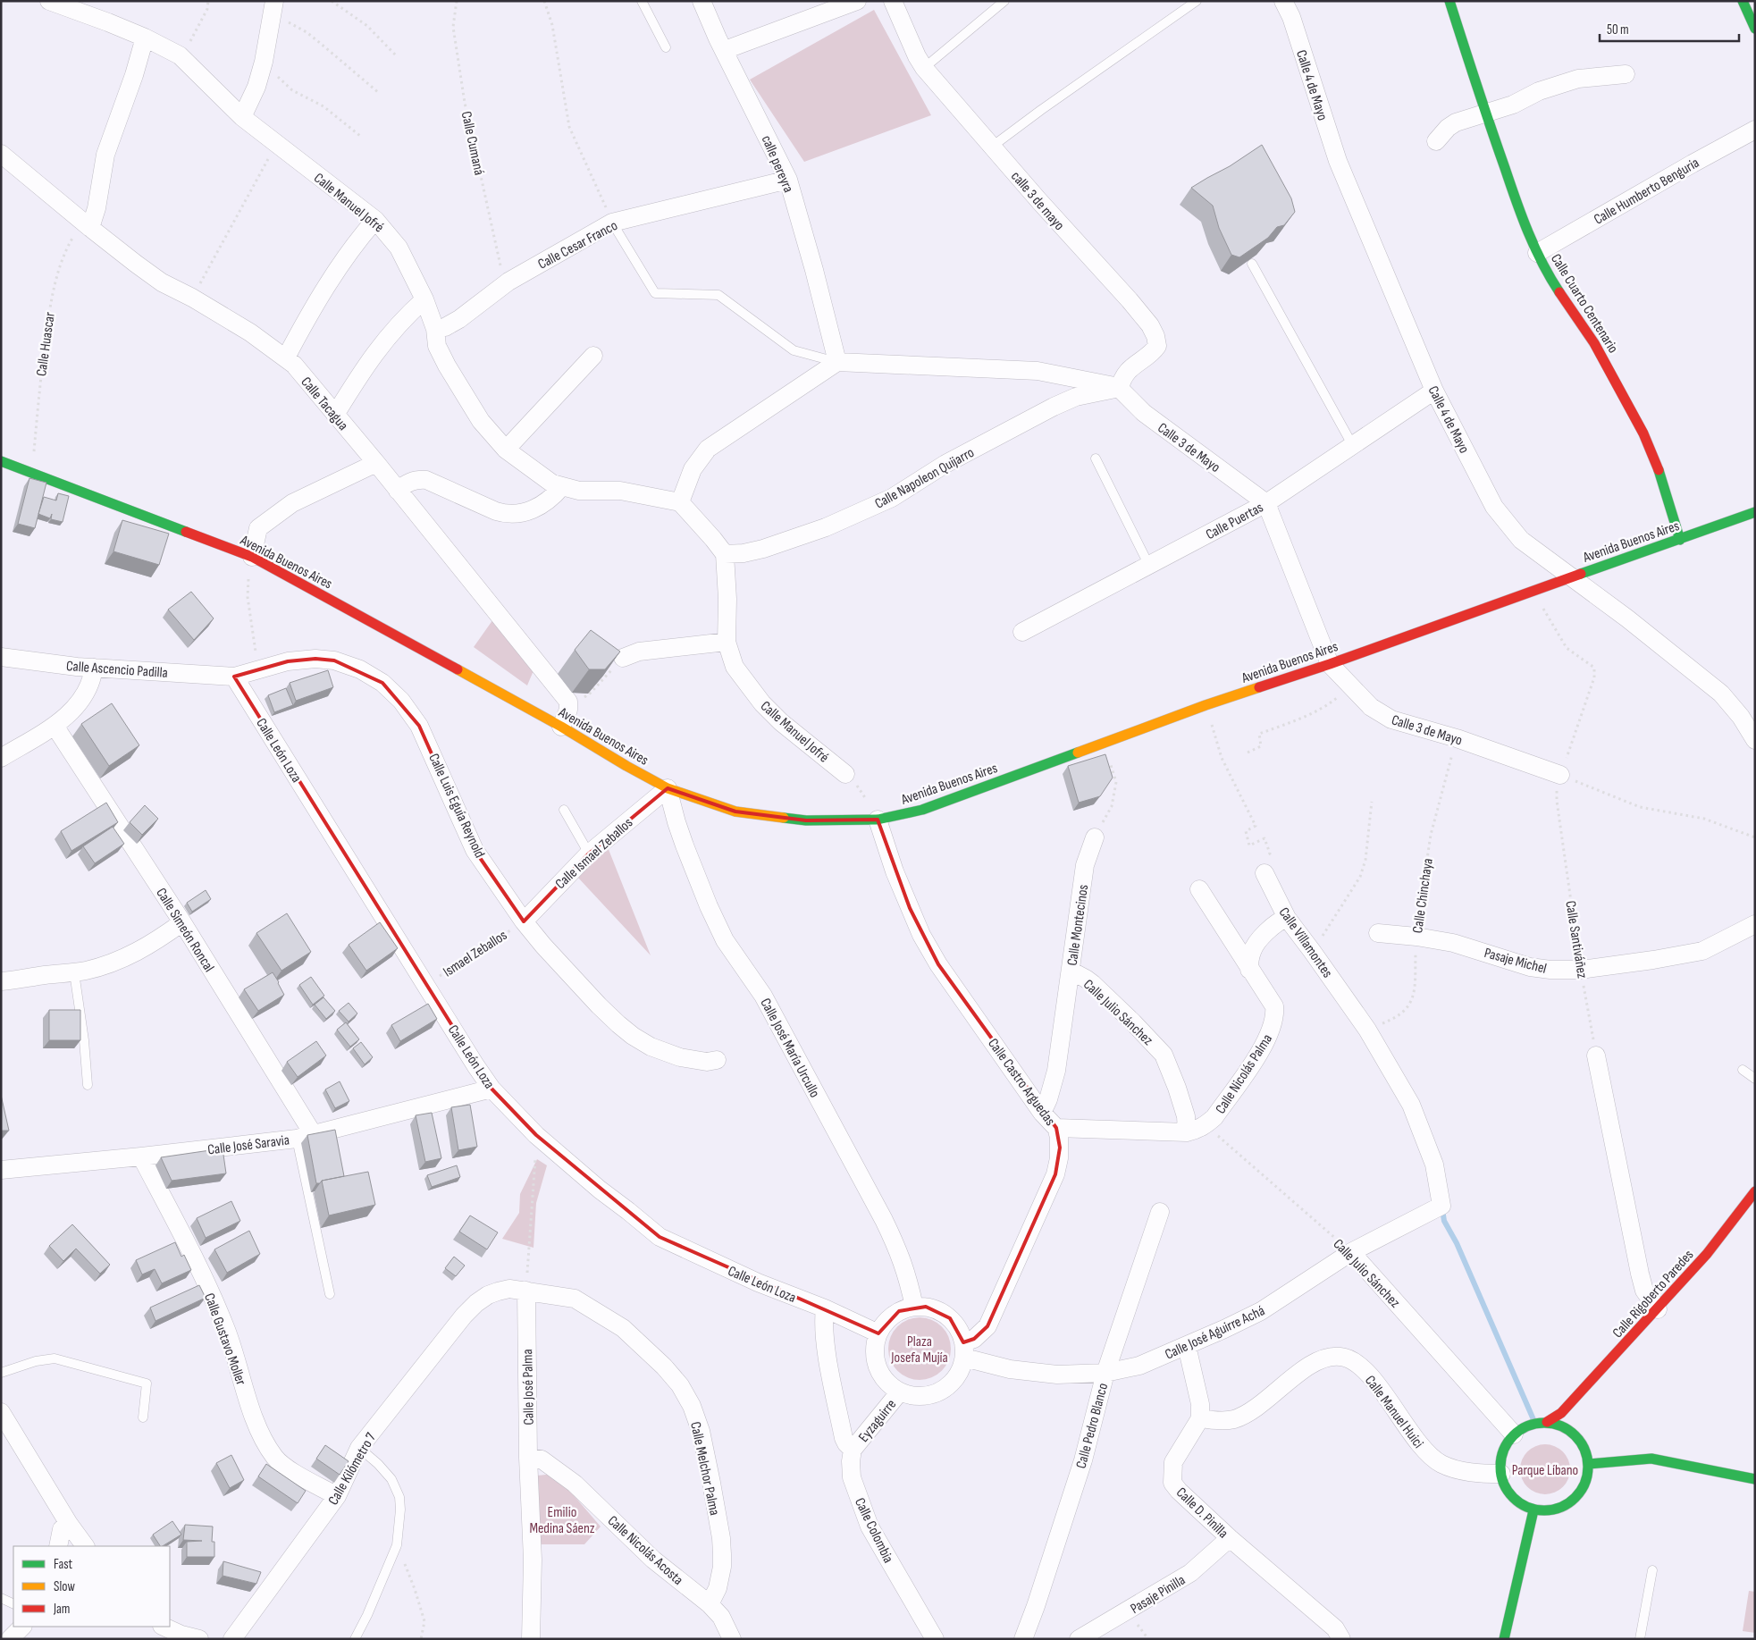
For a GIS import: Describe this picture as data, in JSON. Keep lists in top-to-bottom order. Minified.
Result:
{"streets":{"main road":["Calle Cuarto Centenario","Avenida Buenos Aires","Calle Rigoberto Paredes"],"street":["Calle 4 de Mayo","calle pereyra","Calle Humberto Benguria","calle 3 de mayo","Calle Manuel Jofré","Calle Cesar Franco","Calle Tacagua","Calle 3 de Mayo","Calle Napoleon Quijarro","Calle Puertas","Calle Ascencio Padilla","Calle León Loza","Calle Luis Eguía Reynold","Calle Ismael Zeballos","Calle Montecinos","Calle Simeón Roncal","Calle Villamontes","Pasaje Michel","Calle Julio Sánchez","Calle José María Urcullo","Calle Nicolás Palma","Calle Castro Arguedas","Calle José Saravia","Calle José Aguirre Achá","Calle Gustavo Moller","Calle José Palma","Calle Manuel Huici","Eyzaguirre","Calle Pedro Blanco","Calle Kilómetro 7","Calle Melchor Palma","Calle D. Pinilla","Calle Colombia","Calle Nicolás Acosta","Pasaje Pinilla"],"path":["Calle Cumaná","Calle Huascar","Calle Chinchaya","Calle Santiváñez","Ismael Zeballos"]},"crossings":[["Calle 4 de Mayo","Calle Puertas"],["Calle 4 de Mayo","Avenida Buenos Aires"],["Calle Cumaná","Calle Cesar Franco"],["calle pereyra","Calle Cesar Franco"],["Calle Humberto Benguria","Calle Cuarto Centenario"],["calle 3 de mayo","Calle 3 de Mayo"],["calle 3 de mayo","Calle Napoleon Quijarro"],["Calle Manuel Jofré","Calle Cesar Franco"],["Calle Manuel Jofré","Calle Napoleon Quijarro"],["Calle Cuarto Centenario","Avenida Buenos Aires"],["Calle Huascar","Calle Tacagua"],["Calle Huascar","Avenida Buenos Aires"],["Calle 3 de Mayo","Calle Napoleon Quijarro"],["Calle 3 de Mayo","Calle Puertas"],["Calle 3 de Mayo","Avenida Buenos Aires"],["Calle 3 de Mayo","Calle Chinchaya"],["Calle 3 de Mayo","Calle Santiváñez"],["Avenida Buenos Aires","Calle Ismael Zeballos"],["Avenida Buenos Aires","Calle Santiváñez"],["Avenida Buenos Aires","Calle José María Urcullo"],["Avenida Buenos Aires","Calle Castro Arguedas"],["Calle Ascencio Padilla","Calle León Loza"],["Calle Ascencio Padilla","Calle Luis Eguía Reynold"],["Calle León Loza","Calle Luis Eguía Reynold"],["Calle León Loza","Ismael Zeballos"],["Calle León Loza","Calle José María Urcullo"],["Calle León Loza","Calle Castro Arguedas"],["Calle León Loza","Calle José Saravia"],["Calle León Loza","Calle José Aguirre Achá"],["Calle León Loza","Eyzaguirre"],["Calle Luis Eguía Reynold","Calle Ismael Zeballos"],["Calle Luis Eguía Reynold","Ismael Zeballos"],["Calle Ismael Zeballos","Ismael Zeballos"],["Calle Ismael Zeballos","Calle José María Urcullo"],["Calle Chinchaya","Calle Villamontes"],["Calle Chinchaya","Pasaje Michel"],["Calle Montecinos","Calle Julio Sánchez"],["Calle Montecinos","Calle Castro Arguedas"],["Calle Simeón Roncal","Calle José Saravia"],["Calle Santiváñez","Pasaje Michel"],["Calle Villamontes","Calle José Aguirre Achá"],["Calle Julio Sánchez","Calle Nicolás Palma"],["Calle Julio Sánchez","Calle Rigoberto Paredes"],["Calle Julio Sánchez","Calle José Aguirre Achá"],["Calle Julio Sánchez","Calle Manuel Huici"],["Calle José María Urcullo","Calle Castro Arguedas"],["Calle José María Urcullo","Calle José Aguirre Achá"],["Calle José María Urcullo","Eyzaguirre"],["Calle Nicolás Palma","Calle Castro Arguedas"],["Calle Castro Arguedas","Calle José Aguirre Achá"],["Calle Castro Arguedas","Eyzaguirre"],["Calle José Saravia","Calle Gustavo Moller"],["Calle Rigoberto Paredes","Calle Manuel Huici"],["Calle José Aguirre Achá","Eyzaguirre"],["Calle José Aguirre Achá","Calle Pedro Blanco"],["Calle Gustavo Moller","Calle Kilómetro 7"],["Calle José Palma","Calle Kilómetro 7"],["Calle José Palma","Calle Melchor Palma"],["Calle José Palma","Calle Nicolás Acosta"],["Calle Manuel Huici","Calle D. Pinilla"],["Eyzaguirre","Calle Colombia"],["Calle Kilómetro 7","Calle Melchor Palma"],["Calle Melchor Palma","Calle Nicolás Acosta"],["Calle D. Pinilla","Pasaje Pinilla"]],"parks":["Plaza Josefa Mujía","Parque Líbano","Emilio Medina Sáenz"],"legend":["Fast","Slow","Jam"],"scale_bar":"50 m"}
